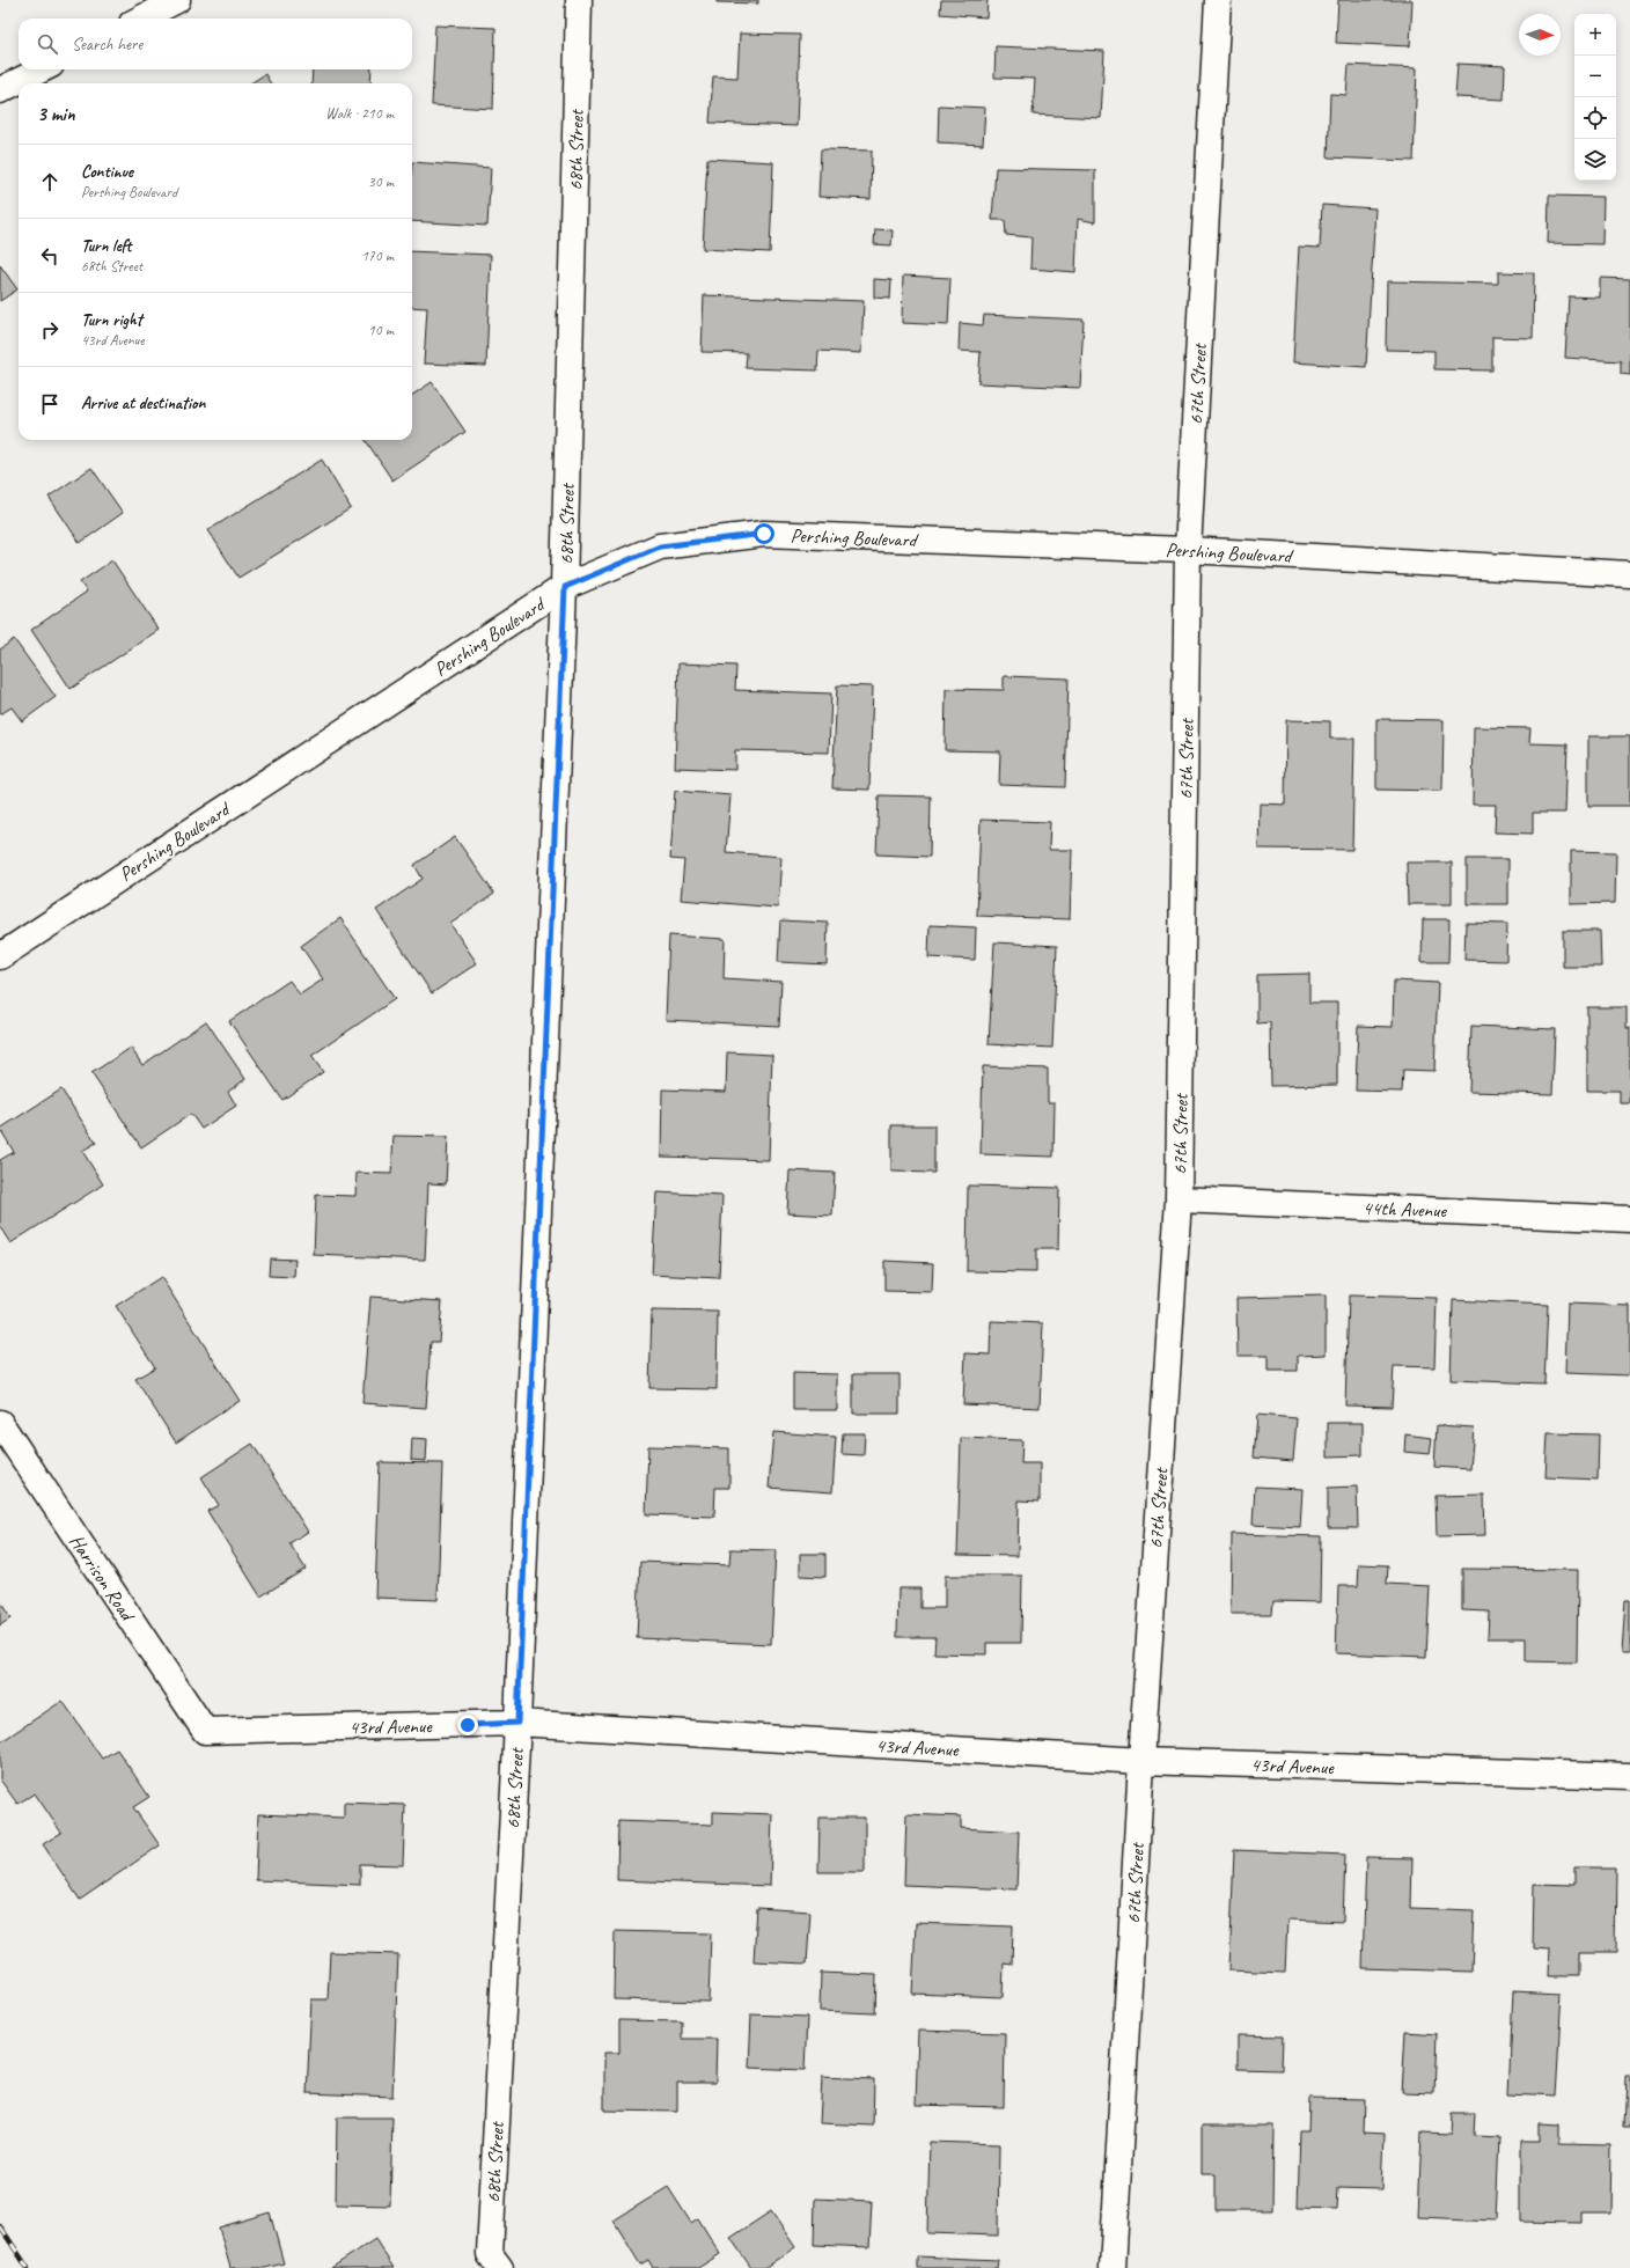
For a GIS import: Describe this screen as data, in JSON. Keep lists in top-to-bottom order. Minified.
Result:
{"streets":{"street":["68th Street","67th Street","Pershing Boulevard","44th Avenue","Harrison Road","43rd Avenue"]},"crossings":[["68th Street","Pershing Boulevard"],["68th Street","43rd Avenue"],["67th Street","Pershing Boulevard"],["67th Street","44th Avenue"],["67th Street","43rd Avenue"],["Harrison Road","43rd Avenue"]],"north":"right","page":{"map_buttons":["+","−"],"search":"Search here","heading":["3 min","Walk · 210 m"],"list":[["Continue","Pershing Boulevard","30 m"],["Turn left","68th Street","170 m"],["Turn right","43rd Avenue","10 m"],"Arrive at destination"]}}
